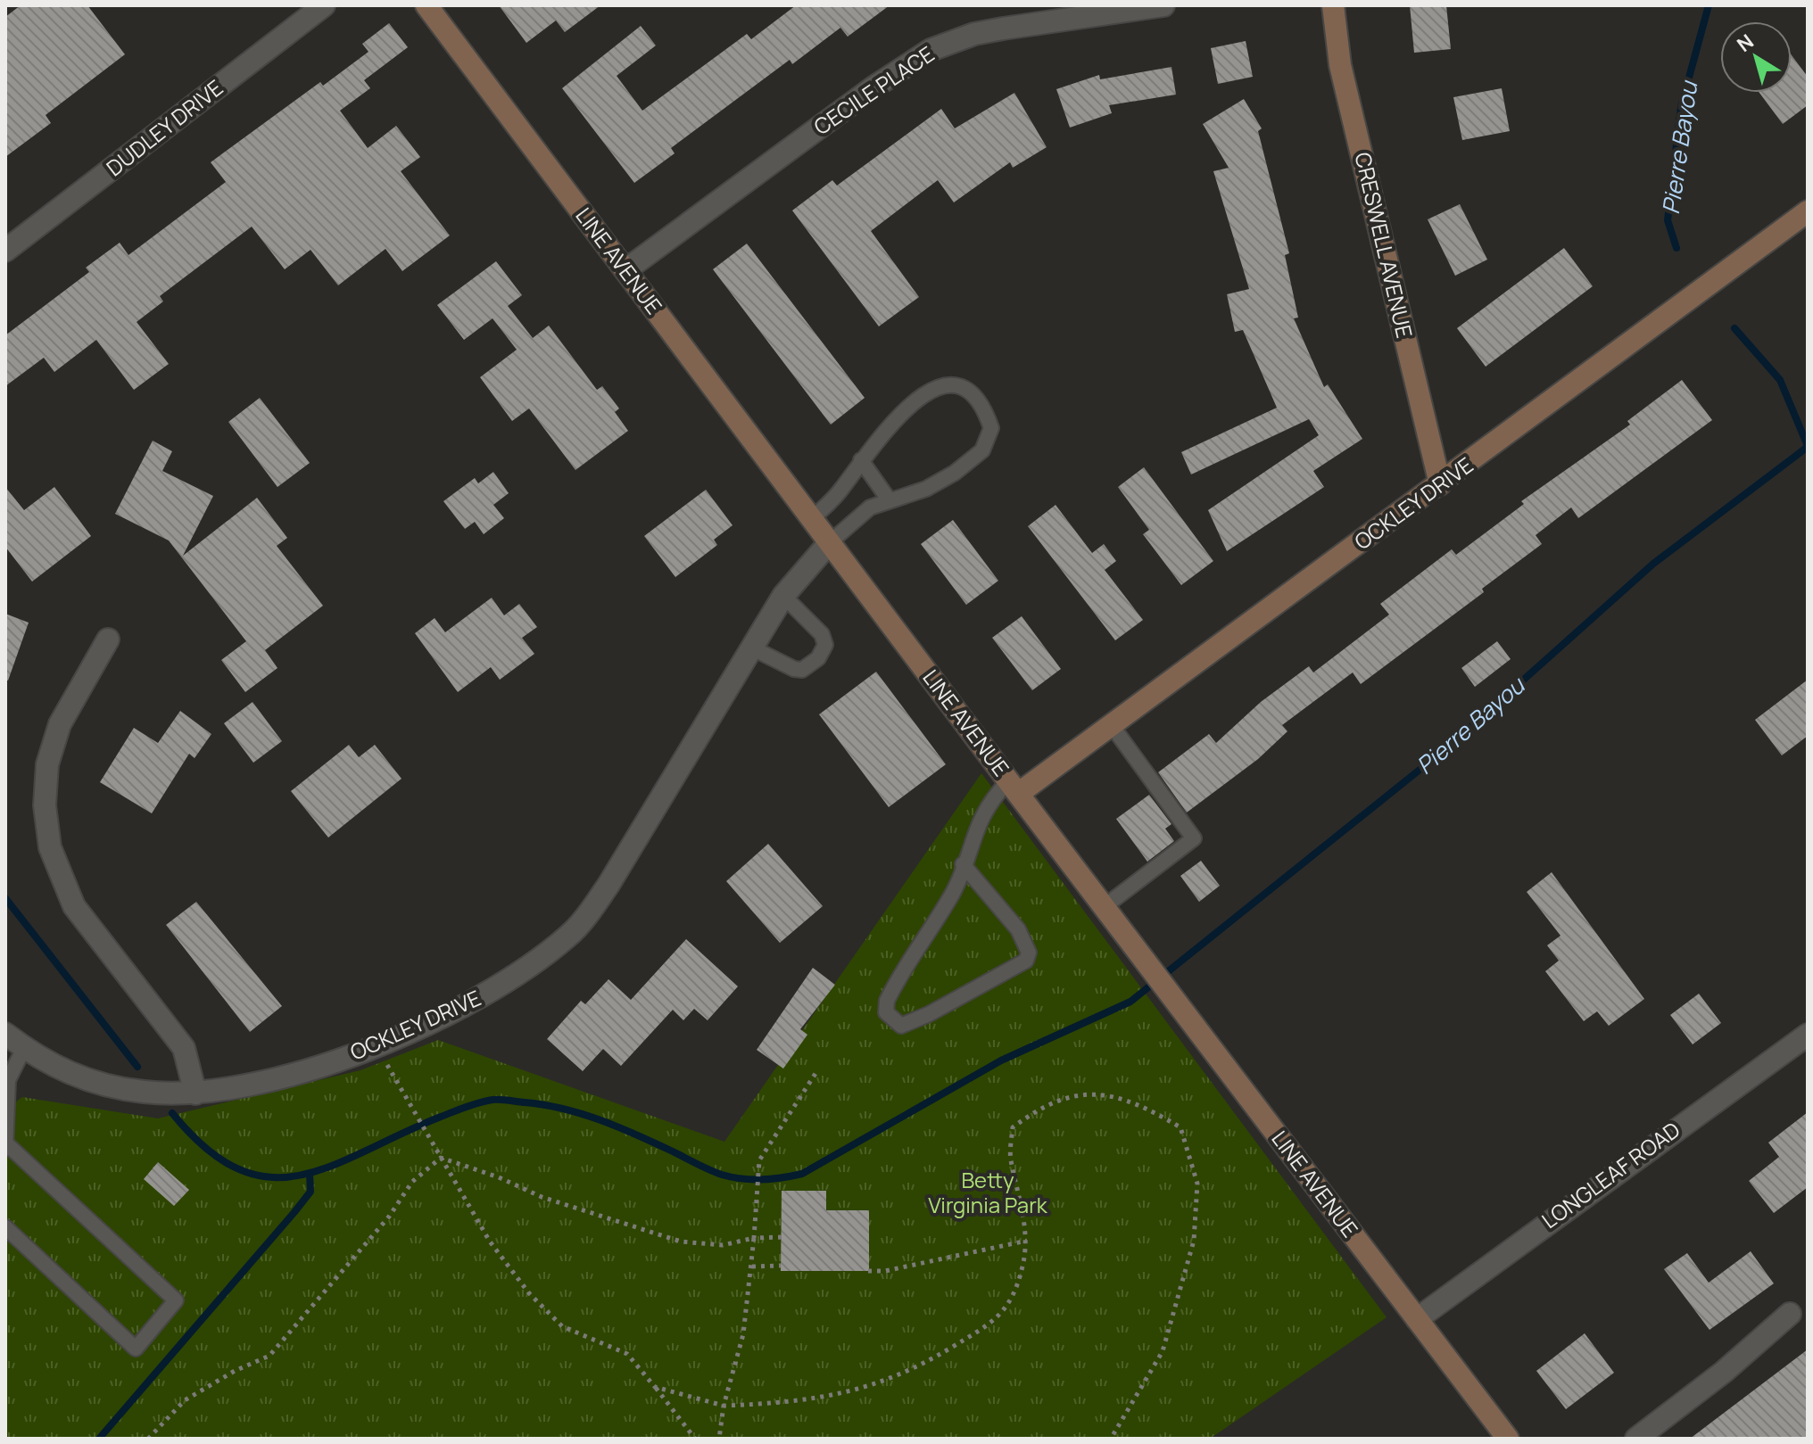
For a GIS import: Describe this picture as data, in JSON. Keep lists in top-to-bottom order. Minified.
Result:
{"streets":{"main road":["CRESWELL AVENUE","LINE AVENUE","OCKLEY DRIVE"],"street":["CECILE PLACE","DUDLEY DRIVE","LONGLEAF ROAD"]},"crossings":[["CECILE PLACE","LINE AVENUE"],["CRESWELL AVENUE","OCKLEY DRIVE"],["LINE AVENUE","OCKLEY DRIVE"],["LINE AVENUE","LONGLEAF ROAD"]],"water":["Pierre Bayou"],"parks":["Betty Virginia Park"],"north":"top left"}
